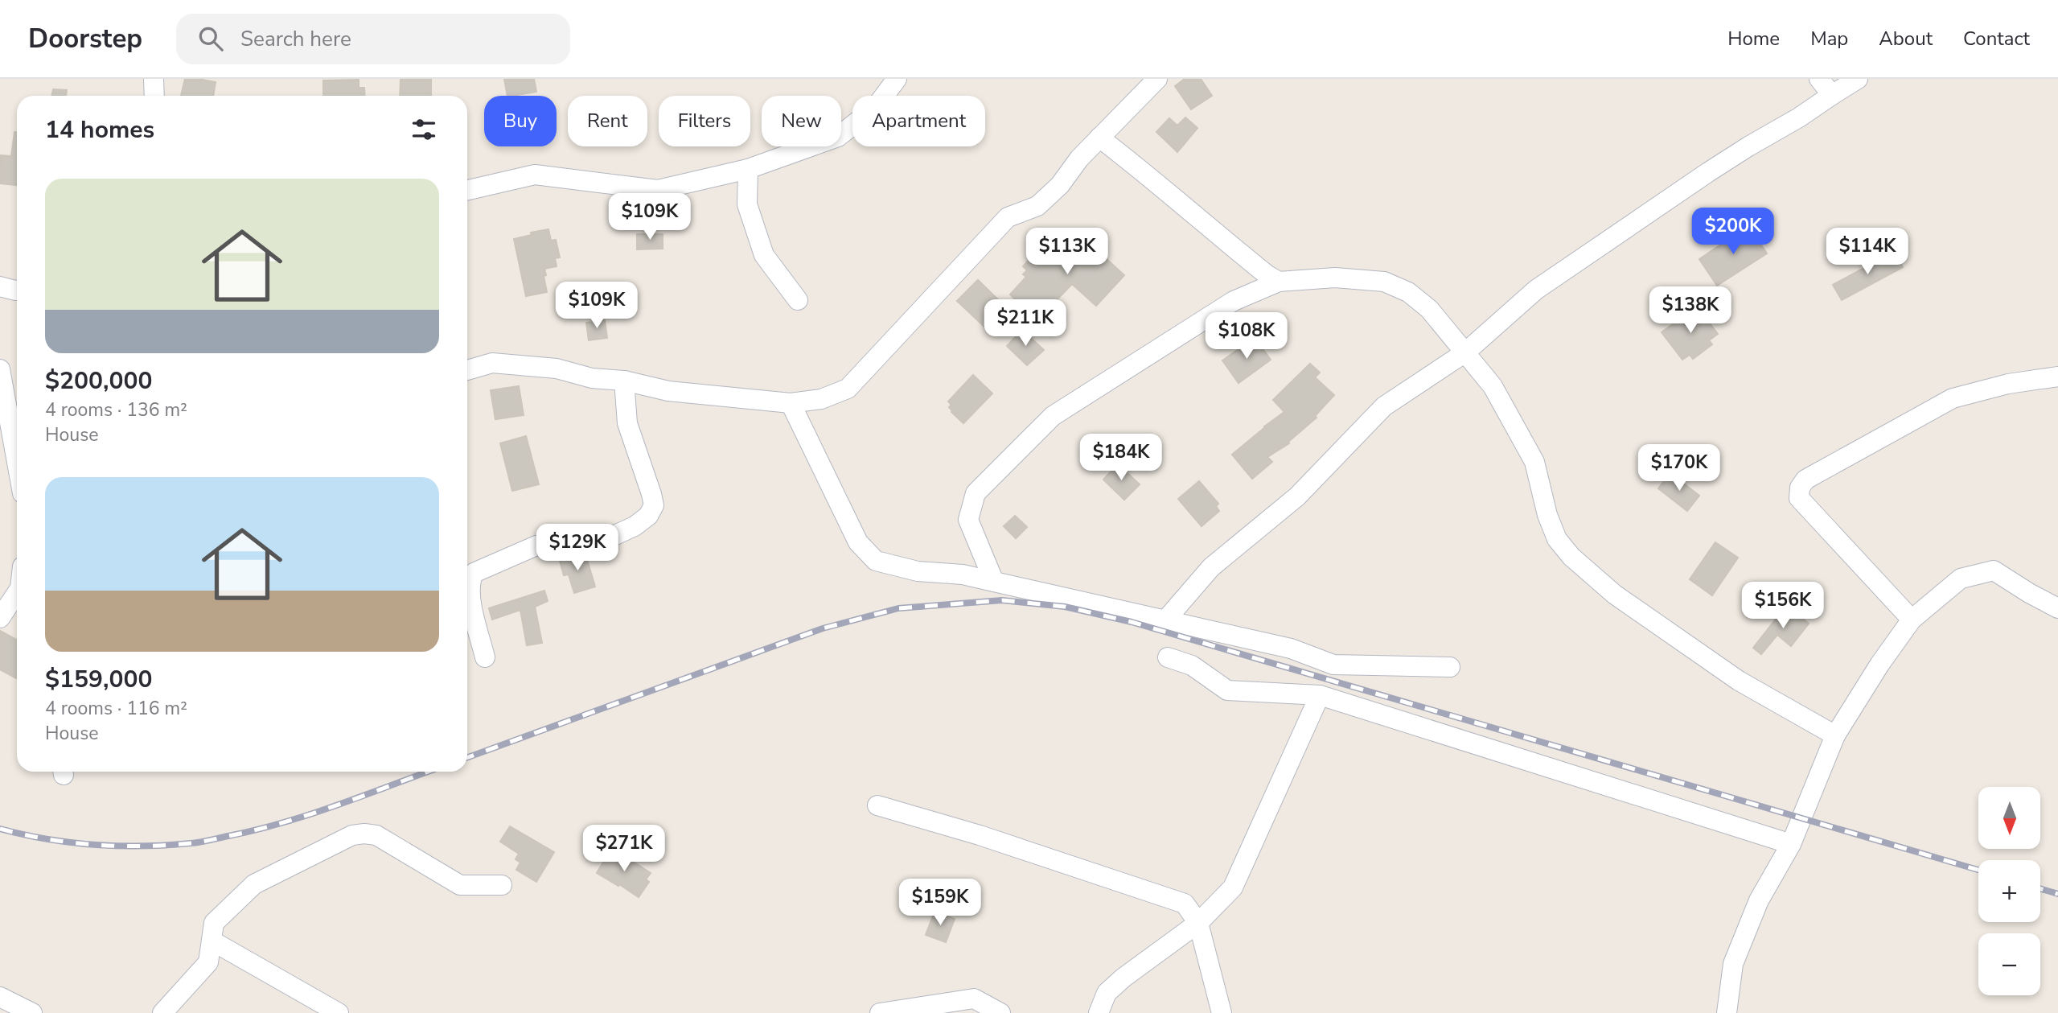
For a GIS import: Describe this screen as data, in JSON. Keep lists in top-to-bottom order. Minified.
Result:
{"north":"bottom","page":{"header":"Doorstep","search":"Search here","nav":["Home","Map","About","Contact"],"chip":["Buy","Rent","Filters","New","Apartment"],"heading":"14 homes","list":[{"name":"$200,000","note":"4 rooms · 136 m² · House"},{"name":"$159,000","note":"4 rooms · 116 m² · House"}],"price":["$109K","$200K","$113K","$114K","$109K","$138K","$211K","$108K","$184K","$170K","$129K","$156K","$271K","$159K"],"map_buttons":["+","−"]}}
